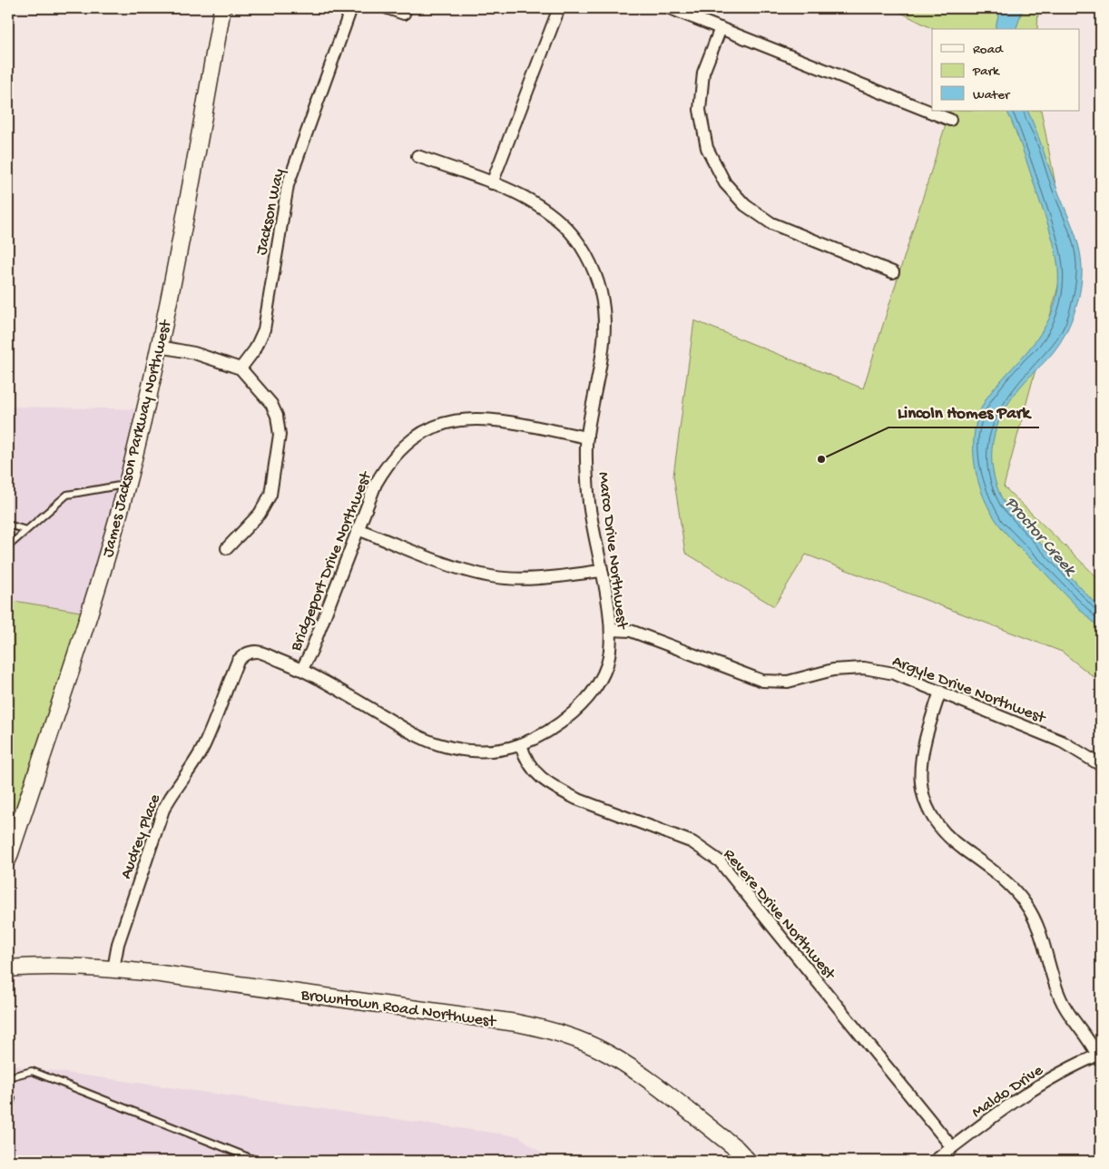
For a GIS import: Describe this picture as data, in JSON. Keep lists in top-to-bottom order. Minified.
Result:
{"streets":{"main road":["James Jackson Parkway Northwest","Browntown Road Northwest"],"street":["Jackson Way","Marco Drive Northwest","Bridgeport Drive Northwest","Argyle Drive Northwest","Audrey Place","Revere Drive Northwest","Maldo Drive"]},"crossings":[["Marco Drive Northwest","Bridgeport Drive Northwest"],["Marco Drive Northwest","Argyle Drive Northwest"],["Marco Drive Northwest","Audrey Place"],["Marco Drive Northwest","Revere Drive Northwest"],["Audrey Place","Browntown Road Northwest"],["Revere Drive Northwest","Maldo Drive"]],"water":["Proctor Creek"],"places":["Lincoln Homes Park"],"legend":["Road","Park","Water"]}
